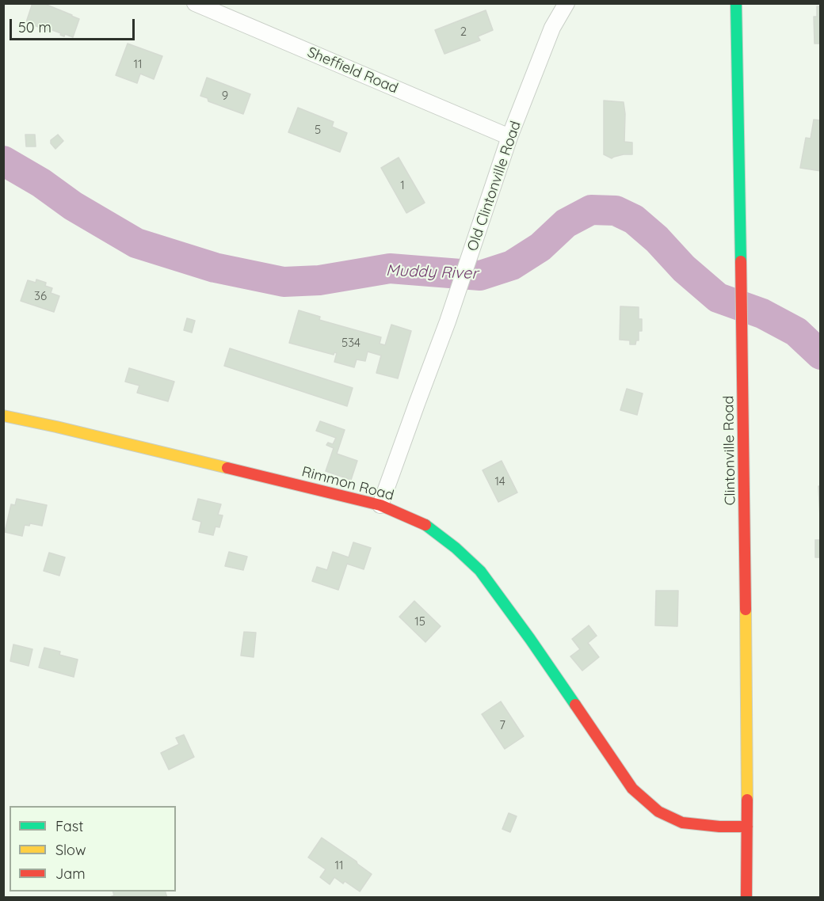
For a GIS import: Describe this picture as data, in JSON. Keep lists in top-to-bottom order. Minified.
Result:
{"streets":{"main road":["Clintonville Road","Rimmon Road"],"street":["Sheffield Road","Old Clintonville Road"]},"crossings":[["Sheffield Road","Old Clintonville Road"],["Old Clintonville Road","Rimmon Road"],["Clintonville Road","Rimmon Road"]],"water":["Muddy River"],"house_numbers":["2","11","9","5","1","36","534","14","15","7","11"],"legend":["Fast","Slow","Jam"],"scale_bar":"50 m"}
